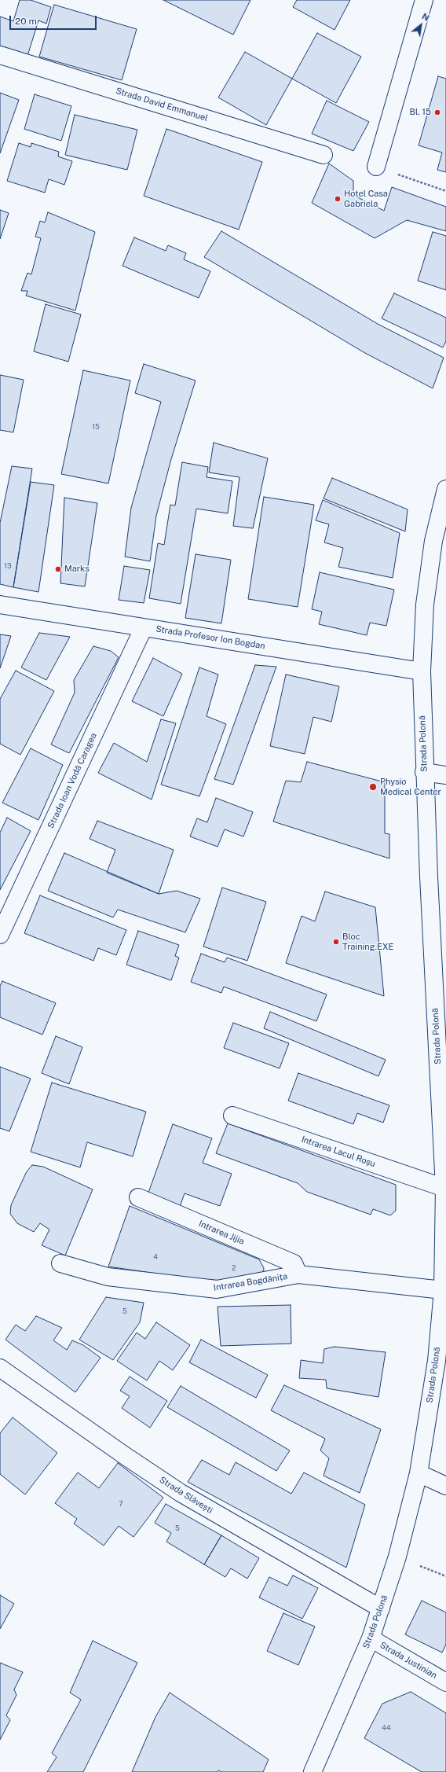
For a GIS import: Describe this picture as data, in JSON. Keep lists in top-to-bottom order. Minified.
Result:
{"streets":{"street":["Strada David Emmanuel","Strada Profesor Ion Bogdan","Strada Polonă","Strada Ioan Vodă Caragea","Intrarea Lacul Roșu","Intrarea Jijia","Intrarea Bogdănița","Strada Slăvești","Strada Justinian"]},"crossings":[["Strada Profesor Ion Bogdan","Strada Polonă"],["Strada Profesor Ion Bogdan","Strada Ioan Vodă Caragea"],["Strada Polonă","Intrarea Lacul Roșu"],["Strada Polonă","Intrarea Bogdănița"],["Strada Polonă","Strada Slăvești"],["Strada Polonă","Strada Justinian"],["Intrarea Jijia","Intrarea Bogdănița"]],"places":["Bl. 15","Hotel Casa Gabriela","Marks","Physio Medical Center","Bloc Training.EXE"],"house_numbers":["15","13","4","2","5","7","5","44"],"scale_bar":"20 m","north":"top right"}
